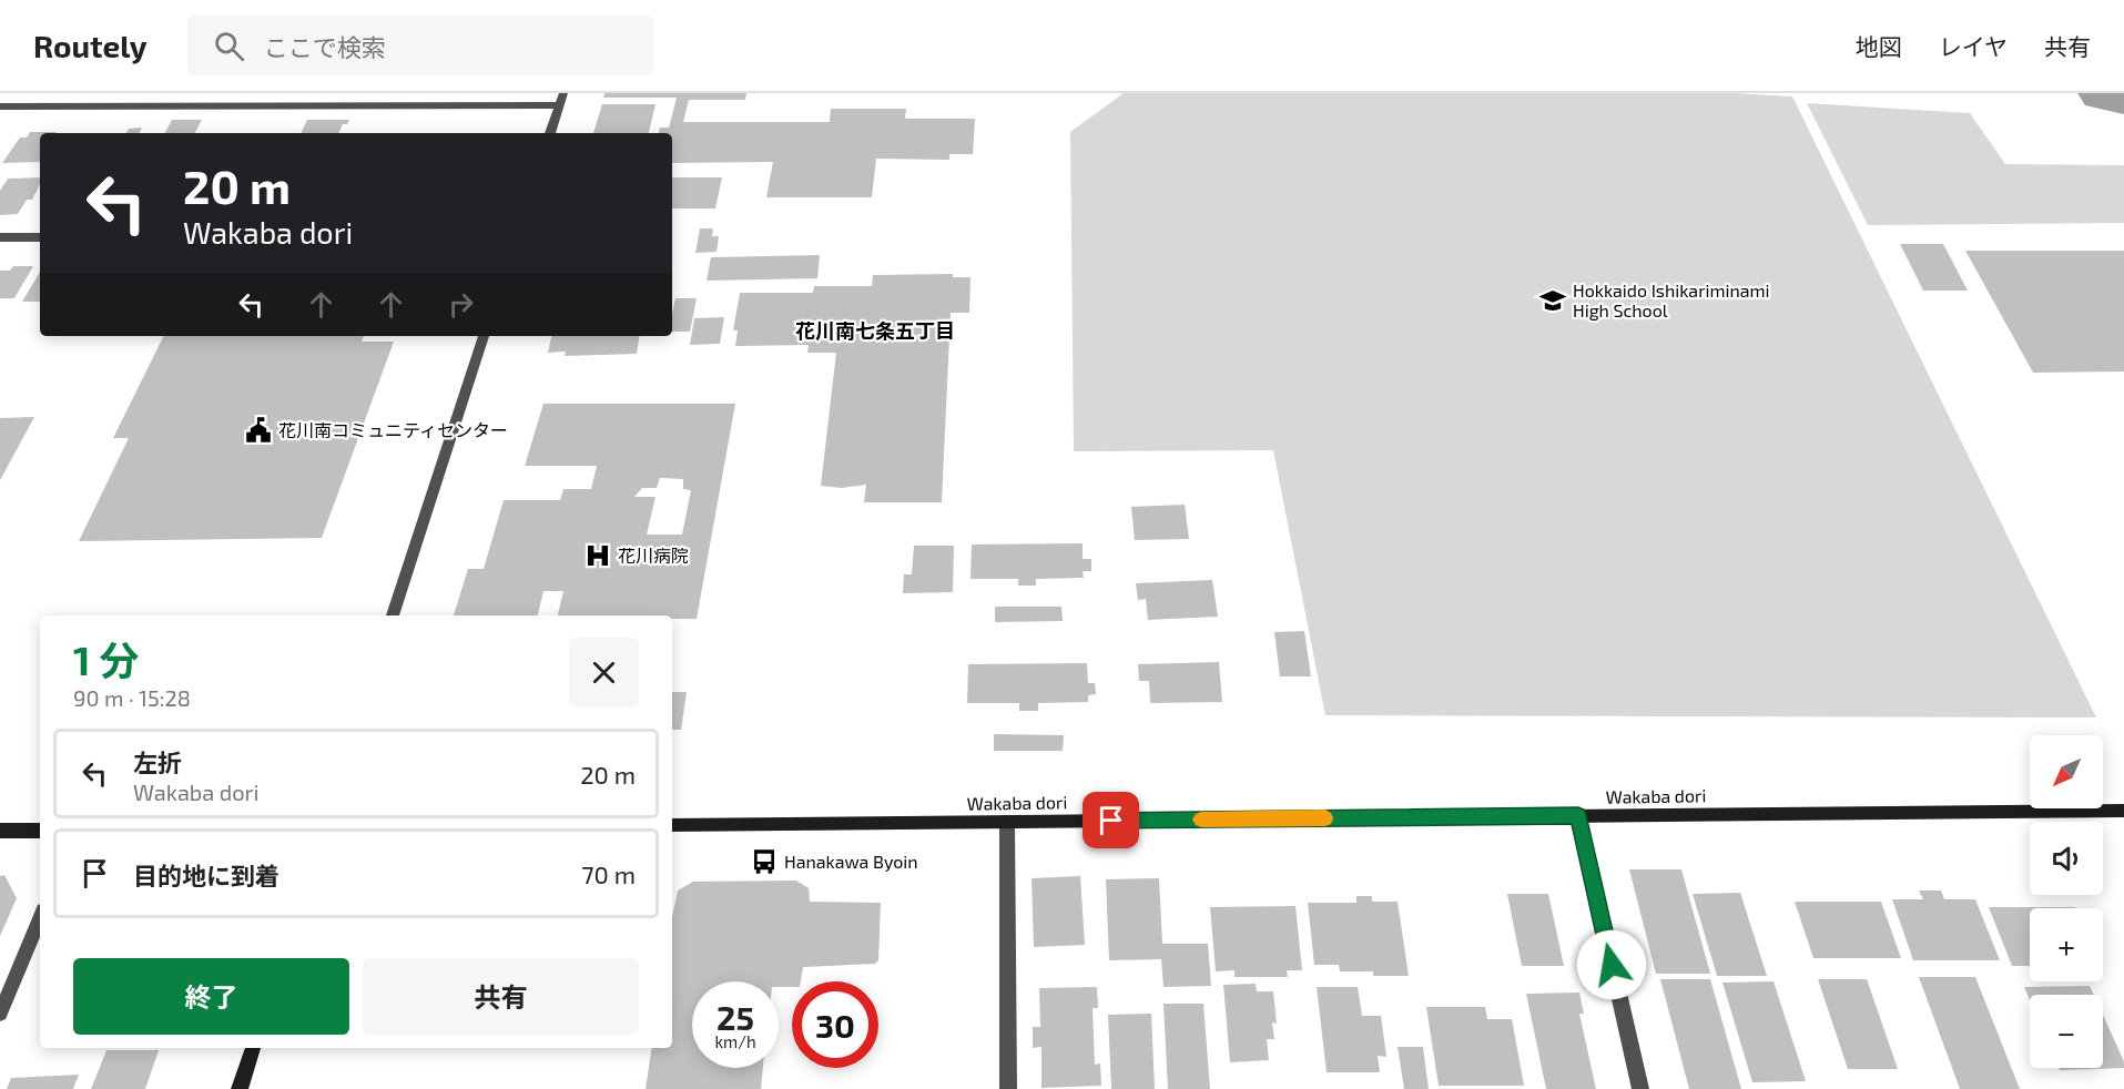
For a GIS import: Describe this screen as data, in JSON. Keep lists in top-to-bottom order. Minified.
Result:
{"streets":{"street":["Wakaba dori"]},"districts":["花川南七条五丁目"],"places":{"school or university":["Hokkaido Ishikariminami High School"],"public building":["花川南コミュニティセンター"],"hospital":["花川病院"],"bus stop":["Hanakawa Byoin"]},"north":"bottom left","page":{"header":"Routely","search":"ここで検索","nav":["地図","レイヤ","共有"],"turn":["20 m","Wakaba dori"],"heading":["1 分","90 m · 15:28"],"list":[{"name":"左折","note":"Wakaba dori","value":"20 m"},{"name":"目的地に到着","value":"70 m"}],"map_buttons":["+","−"],"buttons":["終了","共有"],"speed":"25 km/h","limit":"30"}}
